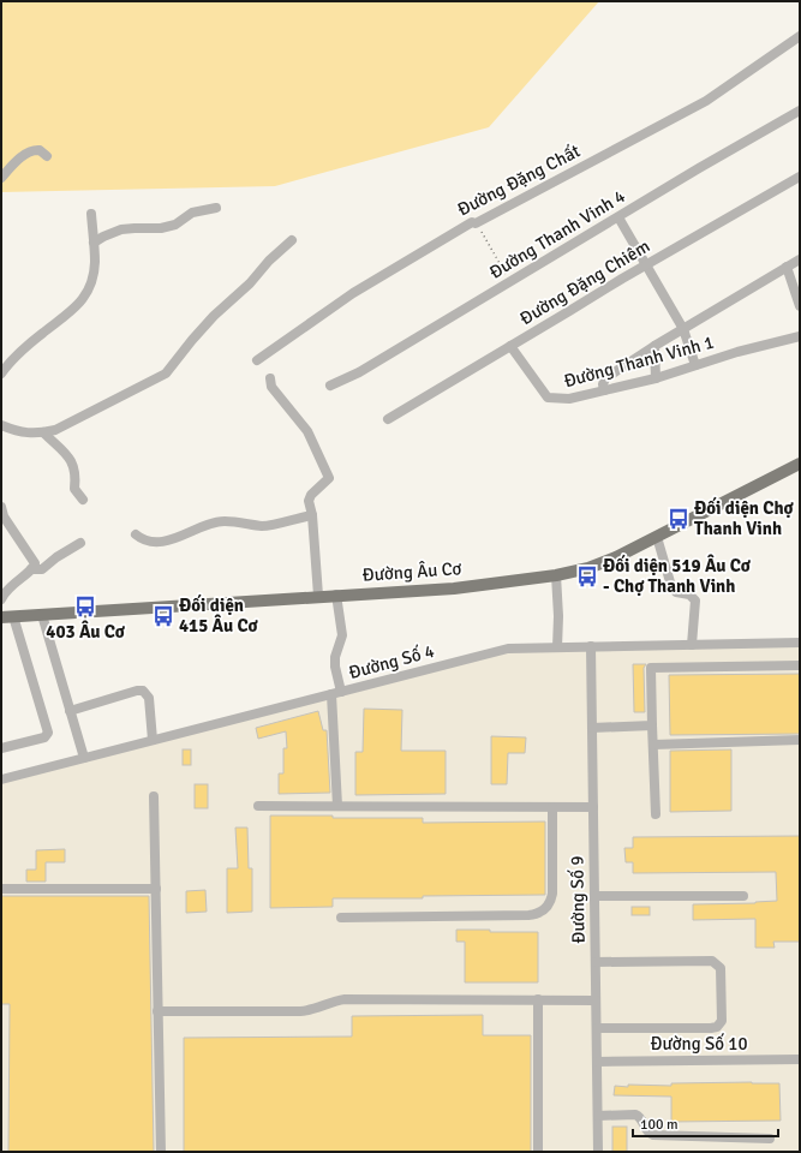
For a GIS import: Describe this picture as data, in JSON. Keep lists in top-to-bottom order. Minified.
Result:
{"streets":{"main road":["Đường Âu Cơ"],"street":["Đường Đặng Chất","Đường Thanh Vinh 4","Đường Đặng Chiêm","Đường Thanh Vinh 1","Đường Số 4","Đường Số 9","Đường Số 10"]},"crossings":[["Đường Đặng Chiêm","Đường Thanh Vinh 1"],["Đường Số 4","Đường Số 9"],["Đường Số 9","Đường Số 10"]],"places":{"bus stop":["Đối diện Chợ Thanh Vinh","Đối diện 519 Âu Cơ - Chợ Thanh Vinh","403 Âu Cơ","Đối diện 415 Âu Cơ"]},"scale_bar":"100 m"}
